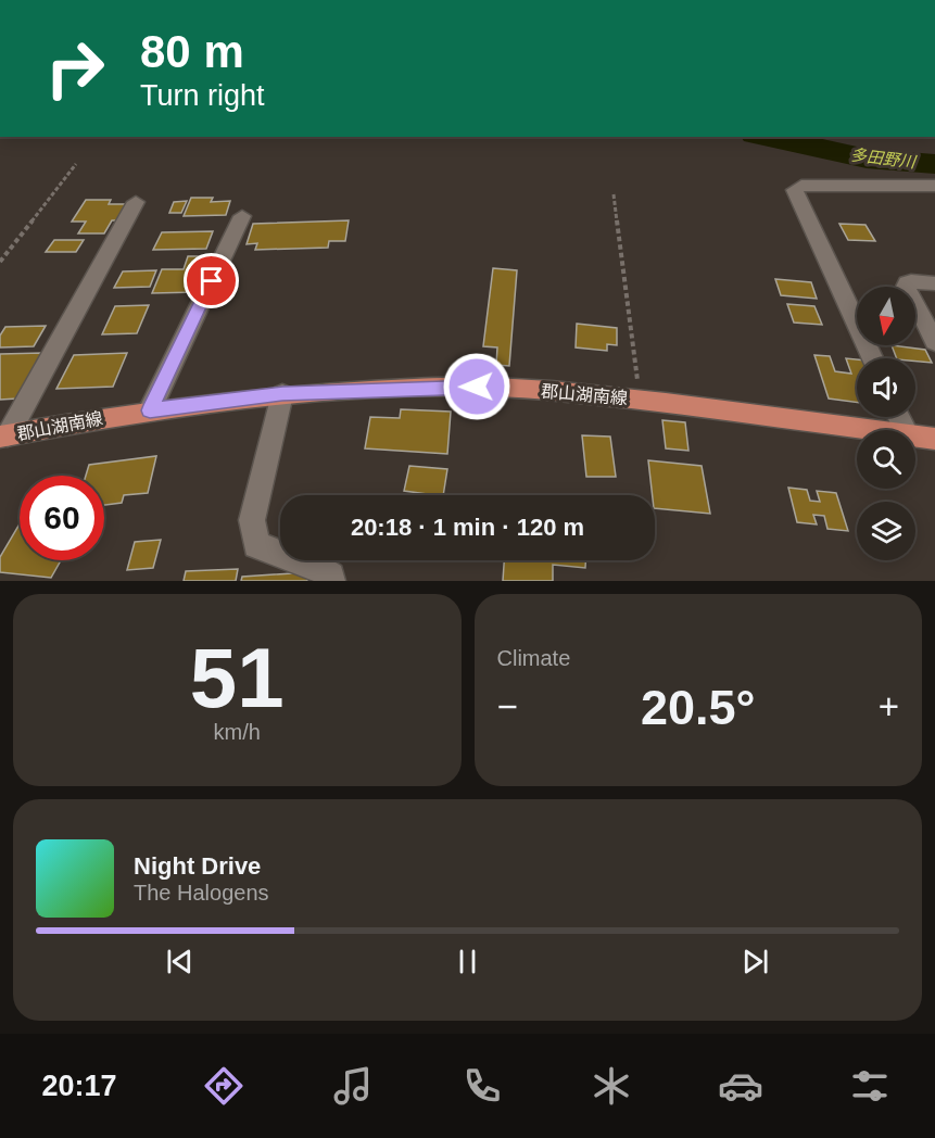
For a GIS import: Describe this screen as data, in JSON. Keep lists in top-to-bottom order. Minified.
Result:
{"streets":{"main road":["郡山湖南線"]},"water":["多田野川"],"north":"bottom","page":{"turn":["80 m","Turn right"],"limit":"60","trip":"20:18 · 1 min · 120 m","tile":[["51","km/h"],"Climate"],"heat":["−","20.5°","+"],"song":["Night Drive","The Halogens"],"tabs":"20:17"}}
